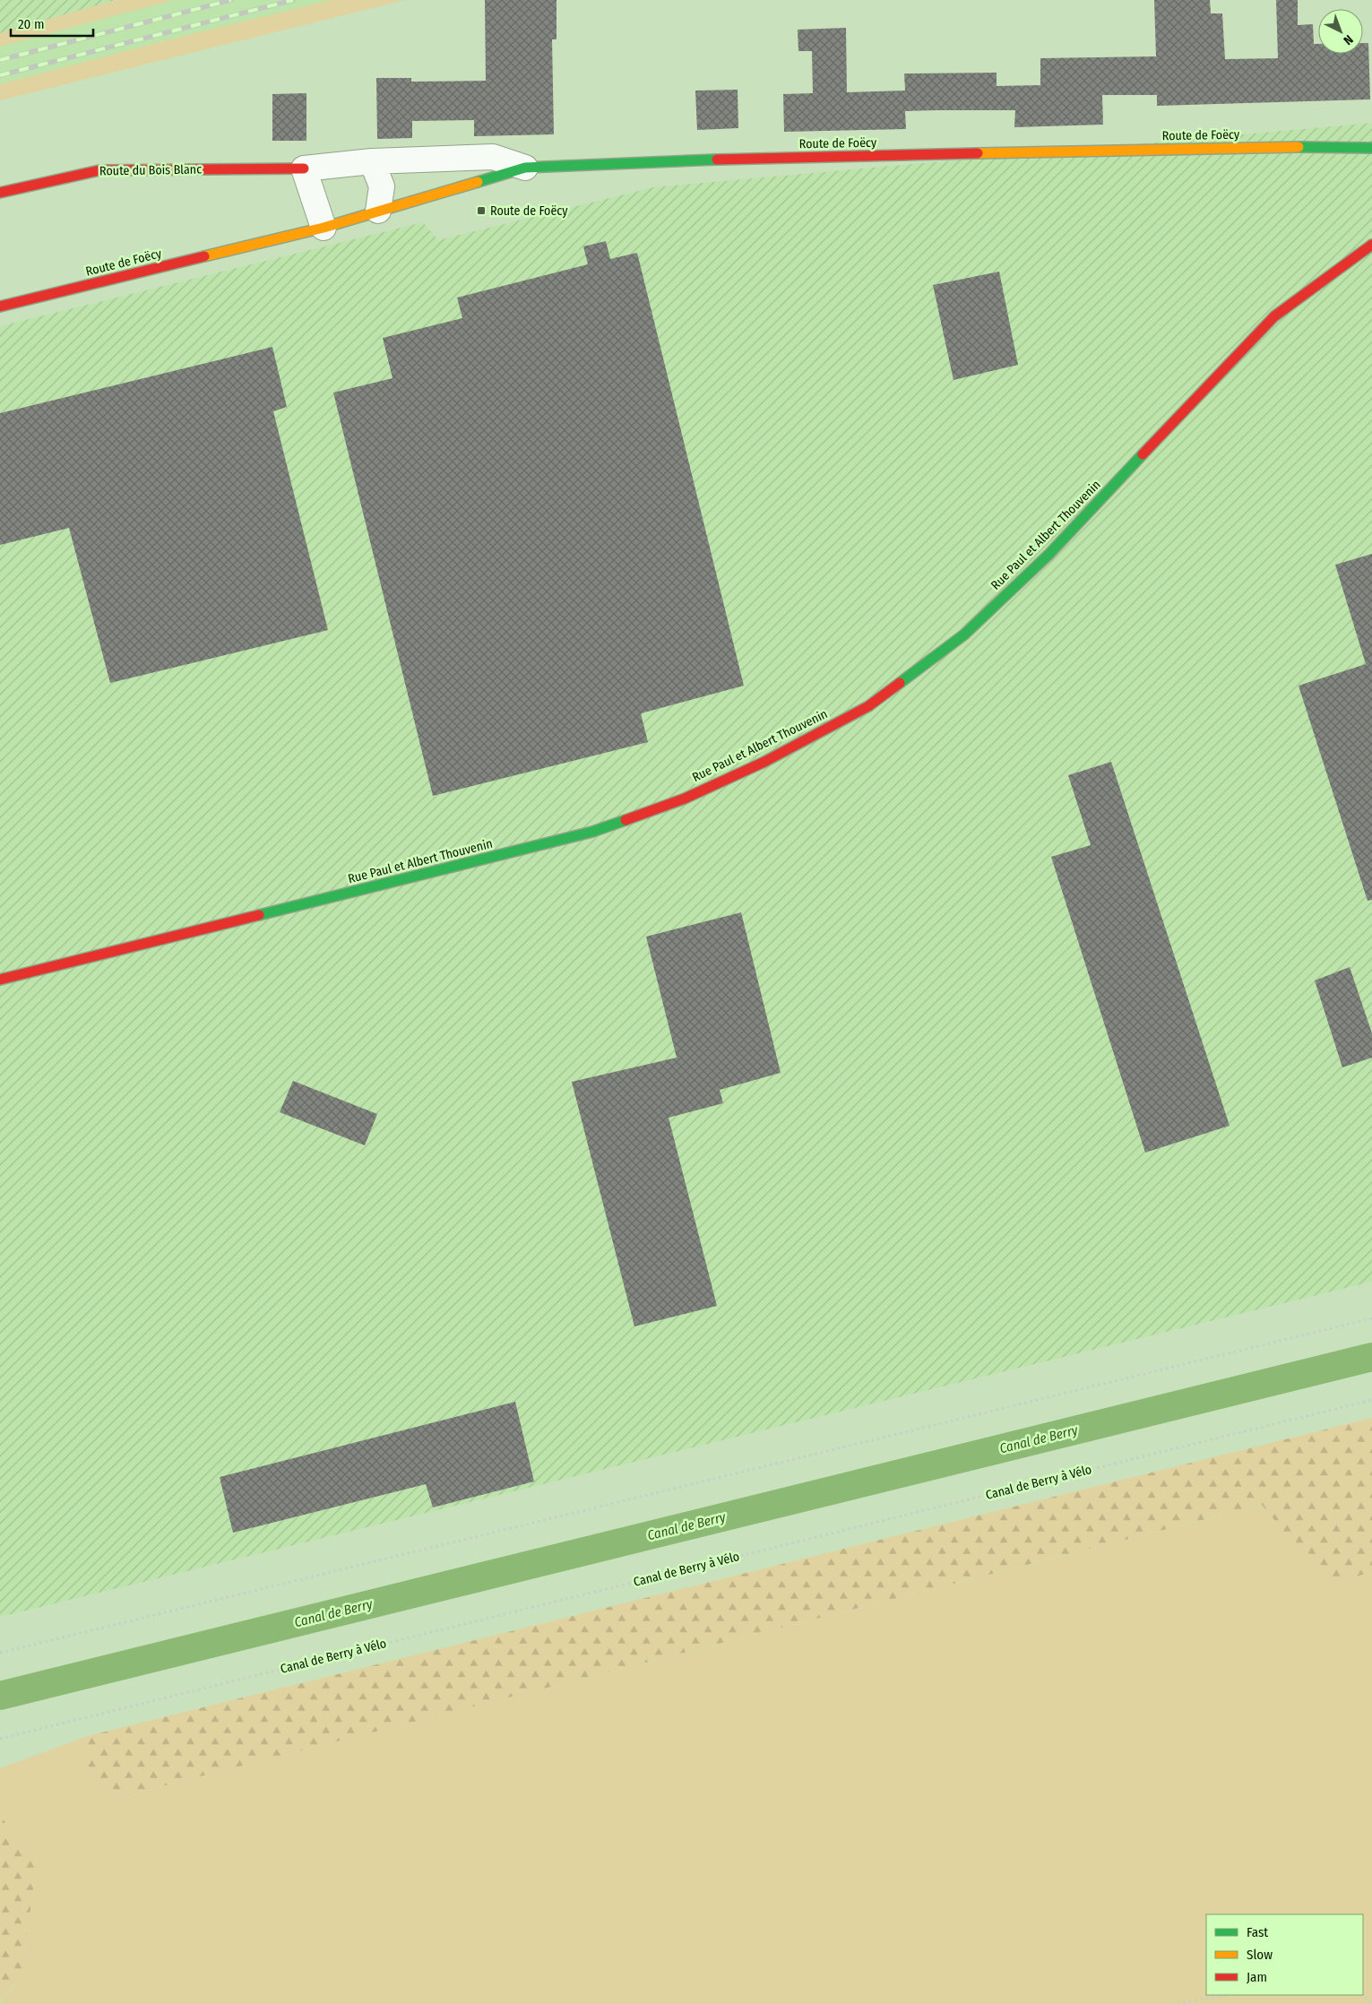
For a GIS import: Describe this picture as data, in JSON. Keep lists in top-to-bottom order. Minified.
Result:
{"streets":{"street":["Route de Foëcy","Route du Bois Blanc","Rue Paul et Albert Thouvenin"],"path":["Canal de Berry à Vélo"]},"crossings":[["Route de Foëcy","Route du Bois Blanc"]],"water":["Canal de Berry"],"places":{"transit":["Route de Foëcy"]},"legend":["Fast","Slow","Jam"],"scale_bar":"20 m","north":"bottom right"}
